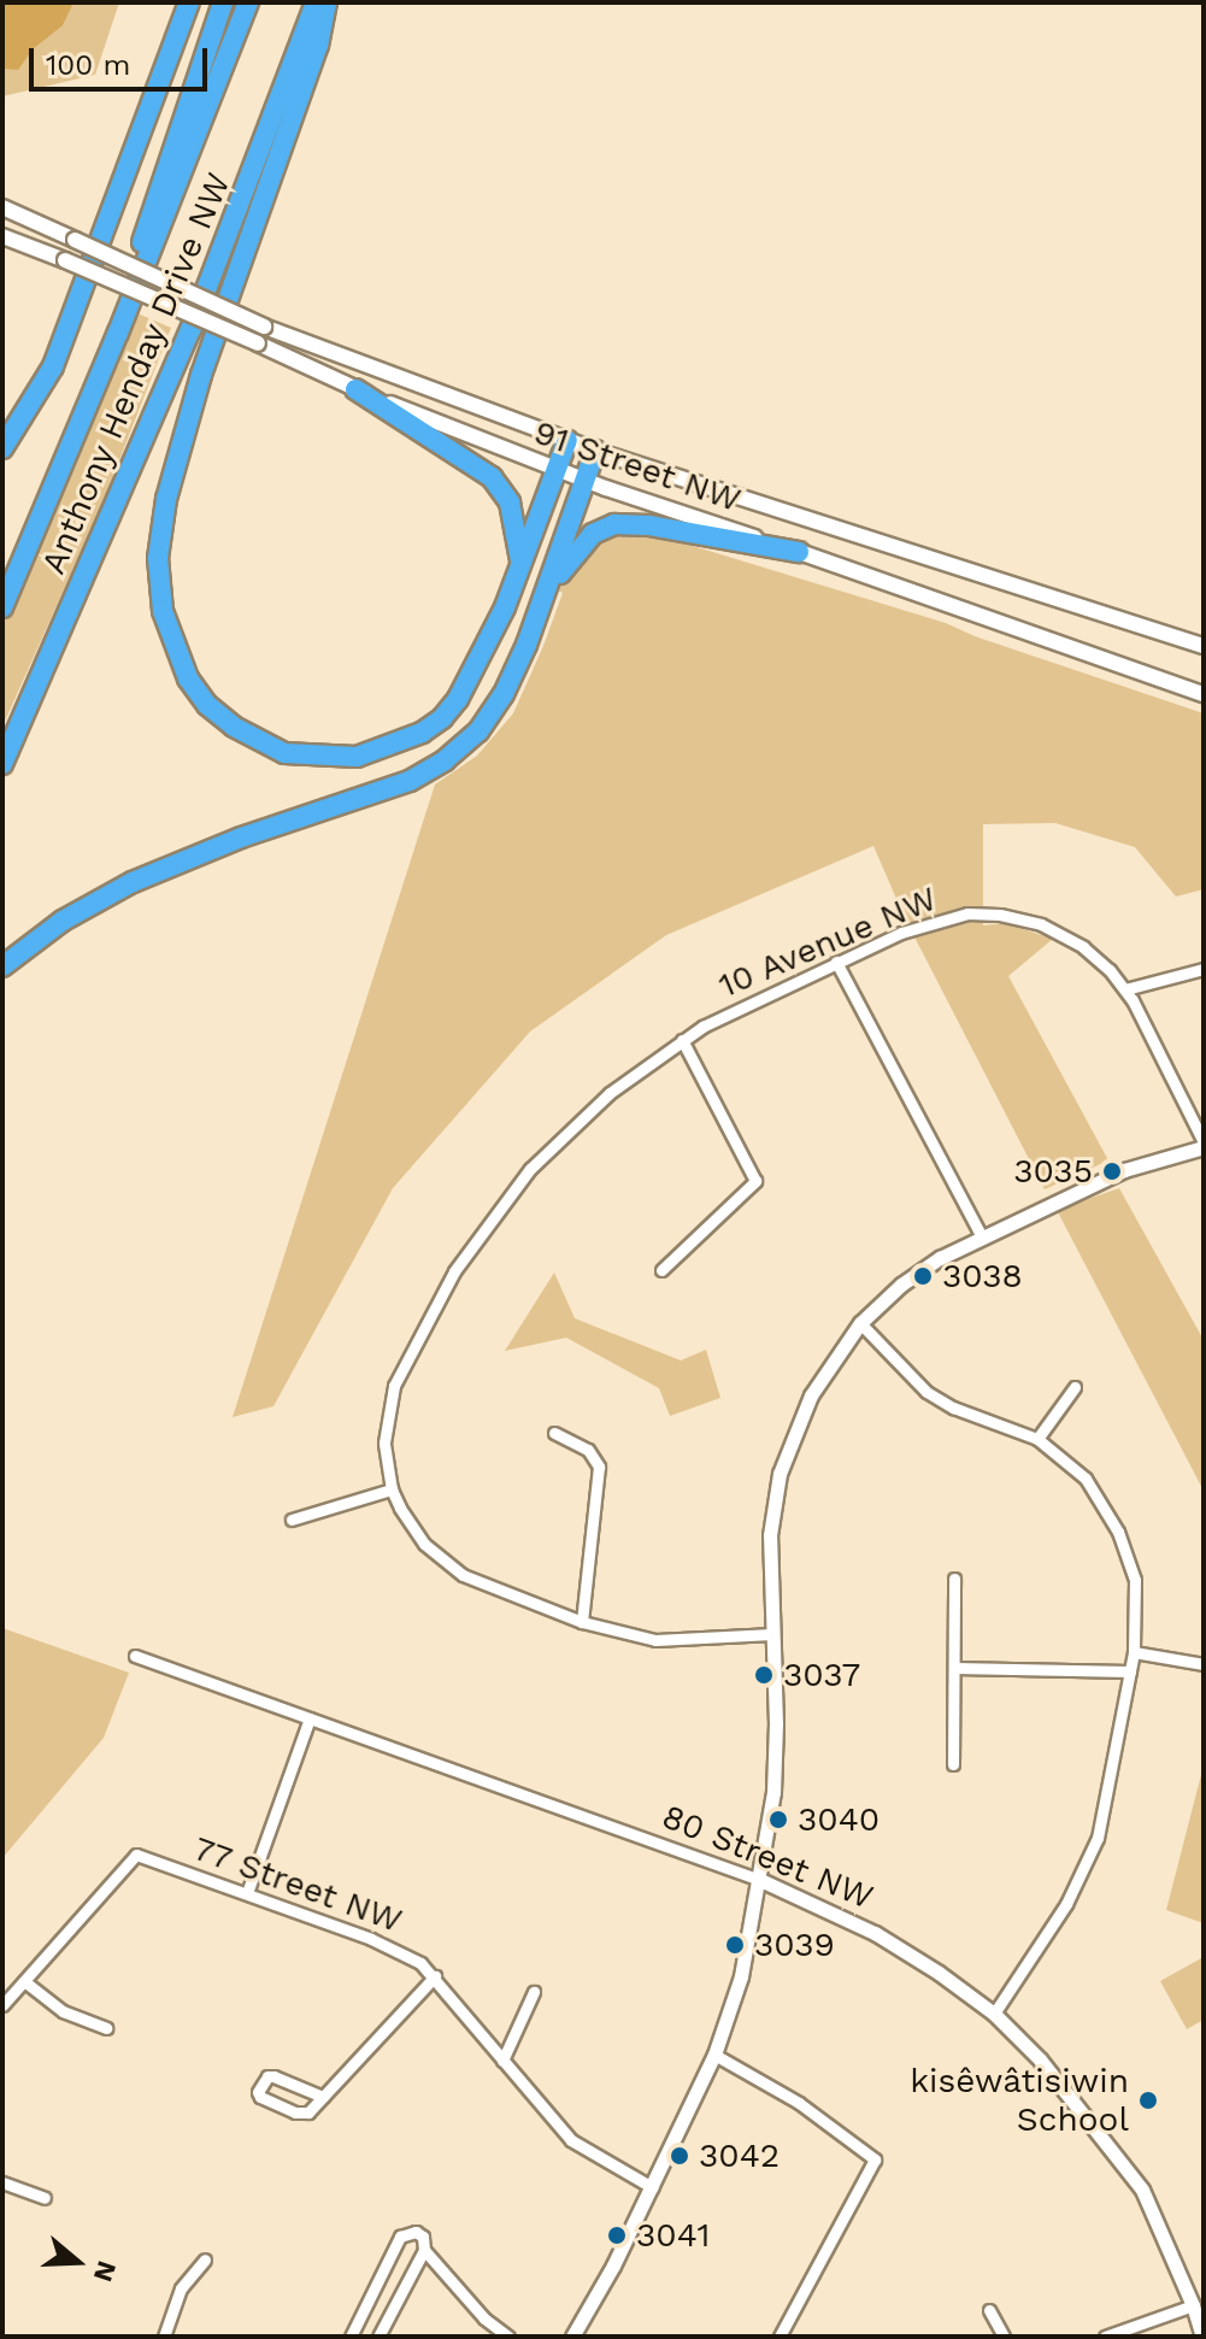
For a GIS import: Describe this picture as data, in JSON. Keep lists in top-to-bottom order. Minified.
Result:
{"streets":{"highway":["Anthony Henday Drive NW"],"main road":["91 Street NW"],"street":["10 Avenue NW","80 Street NW","77 Street NW"]},"places":["3035","3038","3037","3040","3039","kisêwâtisiwin School","3042","3041"],"scale_bar":"100 m","north":"right"}
